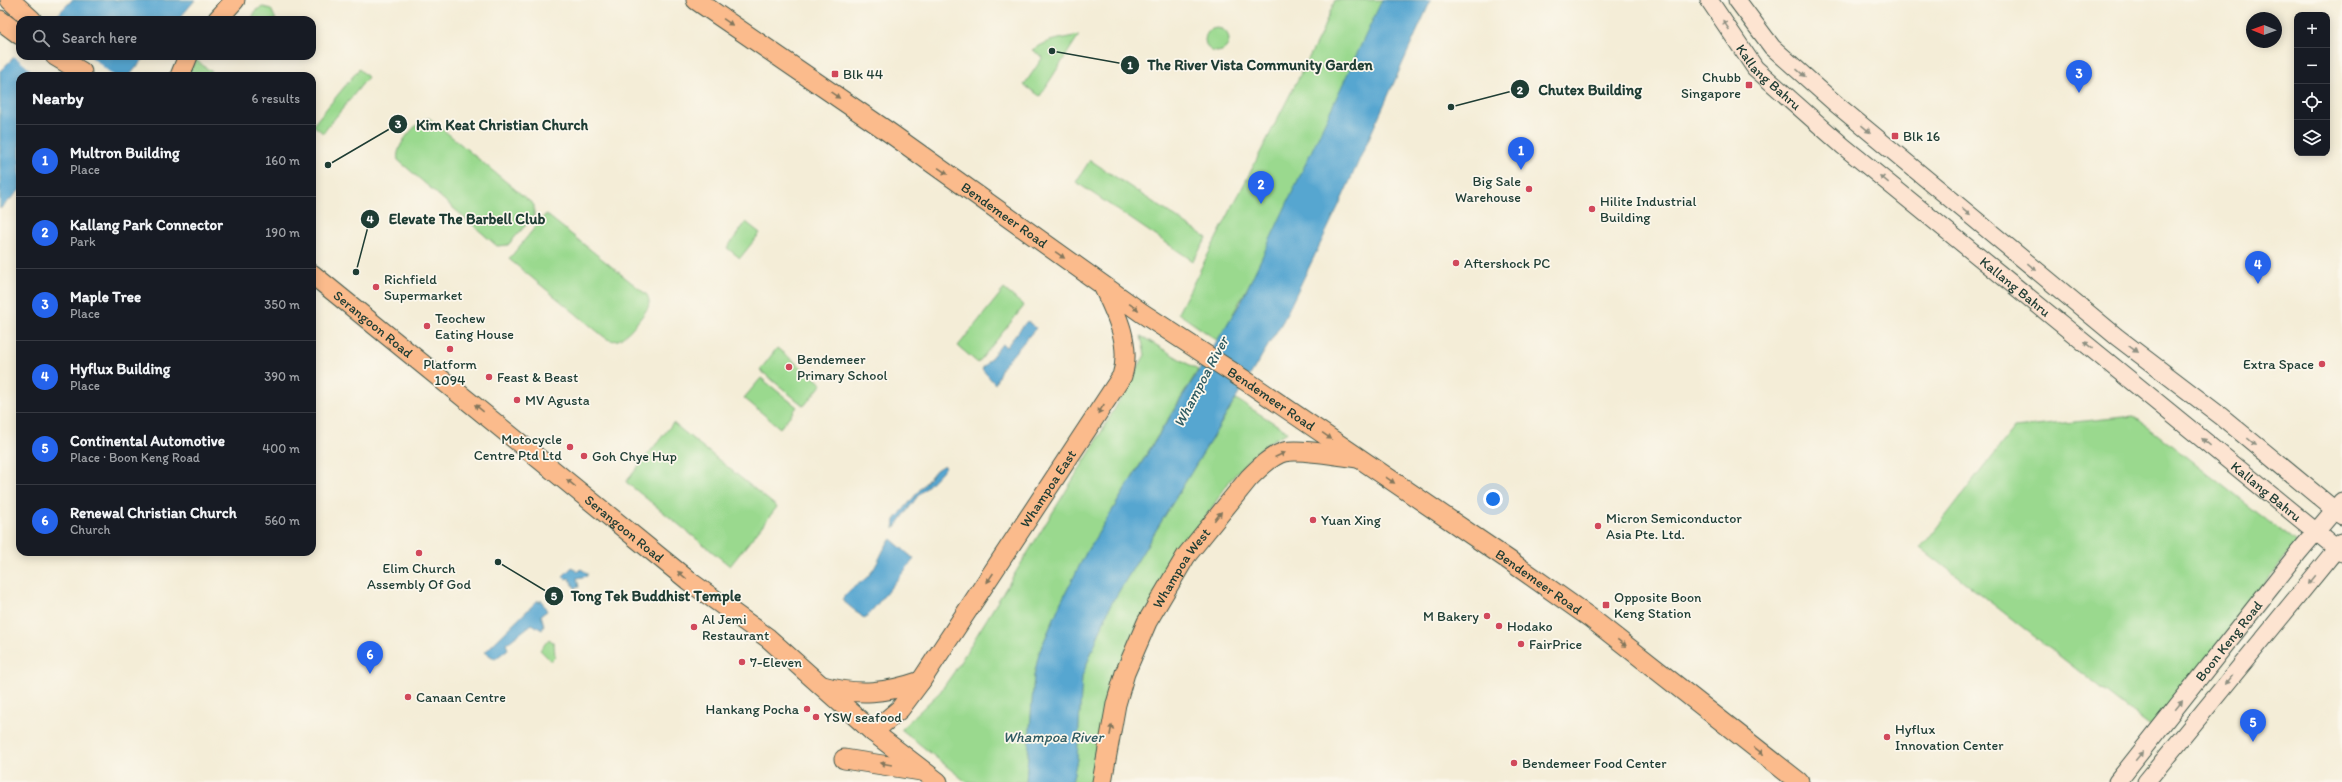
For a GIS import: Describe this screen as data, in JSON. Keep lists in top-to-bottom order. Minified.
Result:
{"streets":{"main road":["Kallang Bahru","Bendemeer Road","Serangoon Road","Whampoa East","Whampoa West","Boon Keng Road"]},"crossings":[["Kallang Bahru","Boon Keng Road"],["Bendemeer Road","Whampoa East"],["Bendemeer Road","Whampoa West"],["Serangoon Road","Whampoa East"]],"one_way":["Bendemeer Road","Serangoon Road","Whampoa East","Whampoa West"],"water":["Whampoa River"],"places":{"other":["The River Vista Community Garden","Chutex Building","Kim Keat Christian Church","Big Sale Warehouse","Hilite Industrial Building","Aftershock PC","Elevate The Barbell Club","Richfield Supermarket","Teochew Eating House","Platform 1094","Extra Space","Bendemeer Primary School","Feast & Beast","MV Agusta","Motocycle Centre Ptd Ltd","Goh Chye Hup","Yuan Xing","Micron Semiconductor Asia Pte. Ltd.","Elim Church Assembly Of God","Tong Tek Buddhist Temple","M Bakery","Hodako","Al Jemi Restaurant","FairPrice","7-Eleven","Canaan Centre","Hankang Pocha","YSW seafood","Hyflux Innovation Center","Bendemeer Food Center"],"transit":["Blk 44","Chubb Singapore","Blk 16","Opposite Boon Keng Station"]},"north":"left","page":{"map_buttons":["+","−"],"search":"Search here","pins":["3","1","2","4","6","5"],"heading":["Nearby","6 results"],"list":[{"mark":"1","name":"Multron Building","note":"Place","value":"160 m"},{"mark":"2","name":"Kallang Park Connector","note":"Park","value":"190 m"},{"mark":"3","name":"Maple Tree","note":"Place","value":"350 m"},{"mark":"4","name":"Hyflux Building","note":"Place","value":"390 m"},{"mark":"5","name":"Continental Automotive","note":"Place · Boon Keng Road","value":"400 m"},{"mark":"6","name":"Renewal Christian Church","note":"Church","value":"560 m"}]}}
